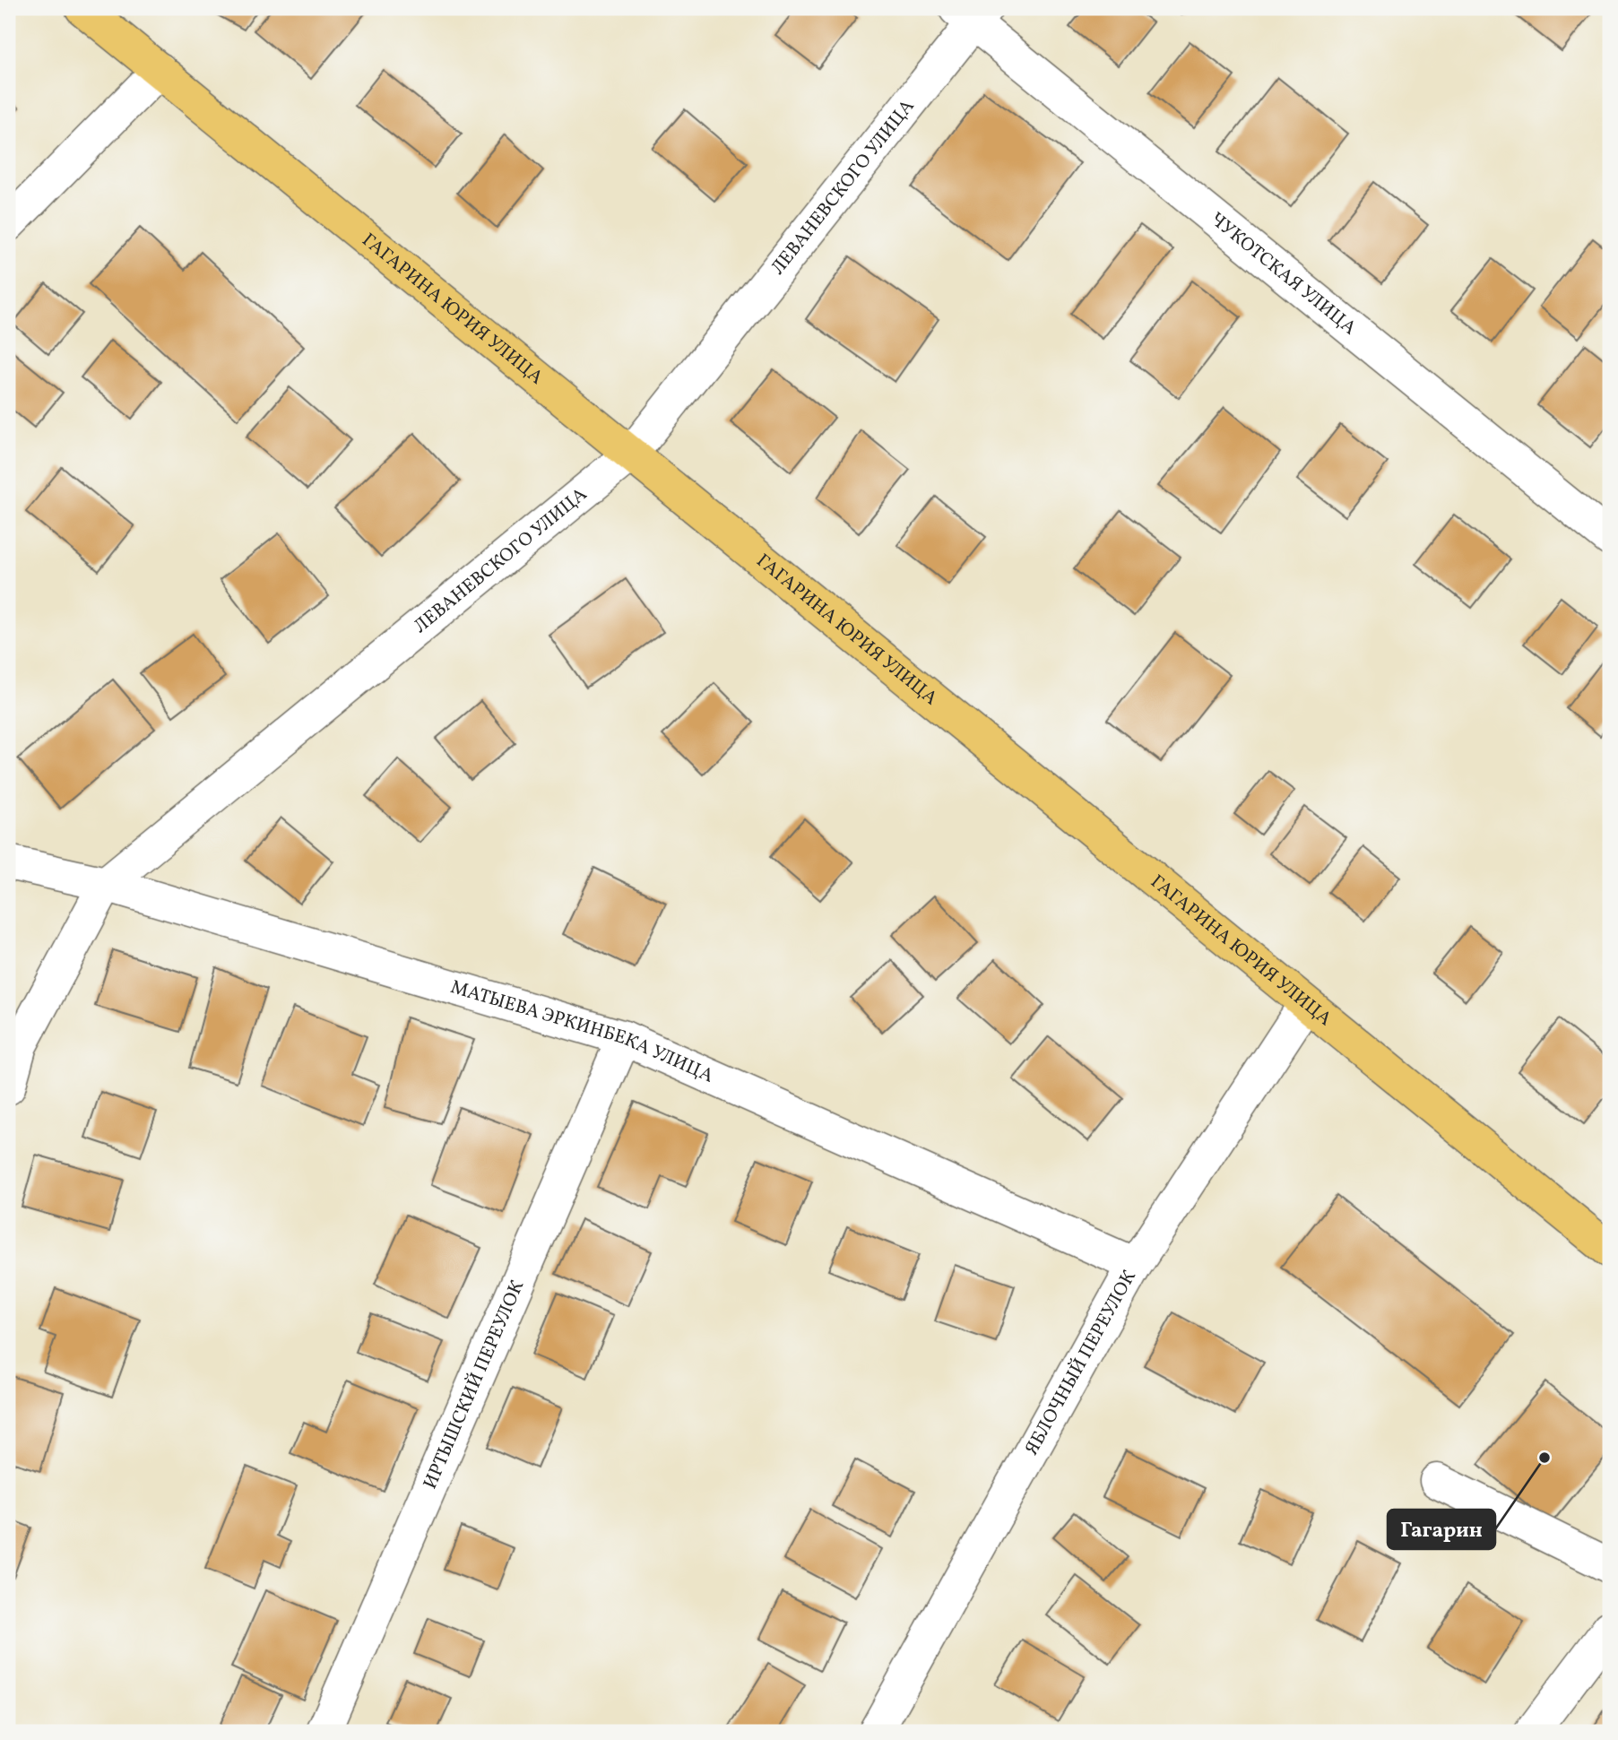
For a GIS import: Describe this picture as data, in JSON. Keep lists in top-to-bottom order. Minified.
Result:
{"streets":{"main road":["ГАГАРИНА ЮРИЯ УЛИЦА"],"street":["ЛЕВАНЕВСКОГО УЛИЦА","ЧУКОТСКАЯ УЛИЦА","МАТЫЕВА ЭРКИНБЕКА УЛИЦА","ЯБЛОЧНЫЙ ПЕРЕУЛОК","ИРТЫШСКИЙ ПЕРЕУЛОК"]},"crossings":[["ЛЕВАНЕВСКОГО УЛИЦА","ЧУКОТСКАЯ УЛИЦА"],["ЛЕВАНЕВСКОГО УЛИЦА","ГАГАРИНА ЮРИЯ УЛИЦА"],["ЛЕВАНЕВСКОГО УЛИЦА","МАТЫЕВА ЭРКИНБЕКА УЛИЦА"],["ГАГАРИНА ЮРИЯ УЛИЦА","ЯБЛОЧНЫЙ ПЕРЕУЛОК"],["МАТЫЕВА ЭРКИНБЕКА УЛИЦА","ЯБЛОЧНЫЙ ПЕРЕУЛОК"],["МАТЫЕВА ЭРКИНБЕКА УЛИЦА","ИРТЫШСКИЙ ПЕРЕУЛОК"]],"places":["Гагарин"]}
